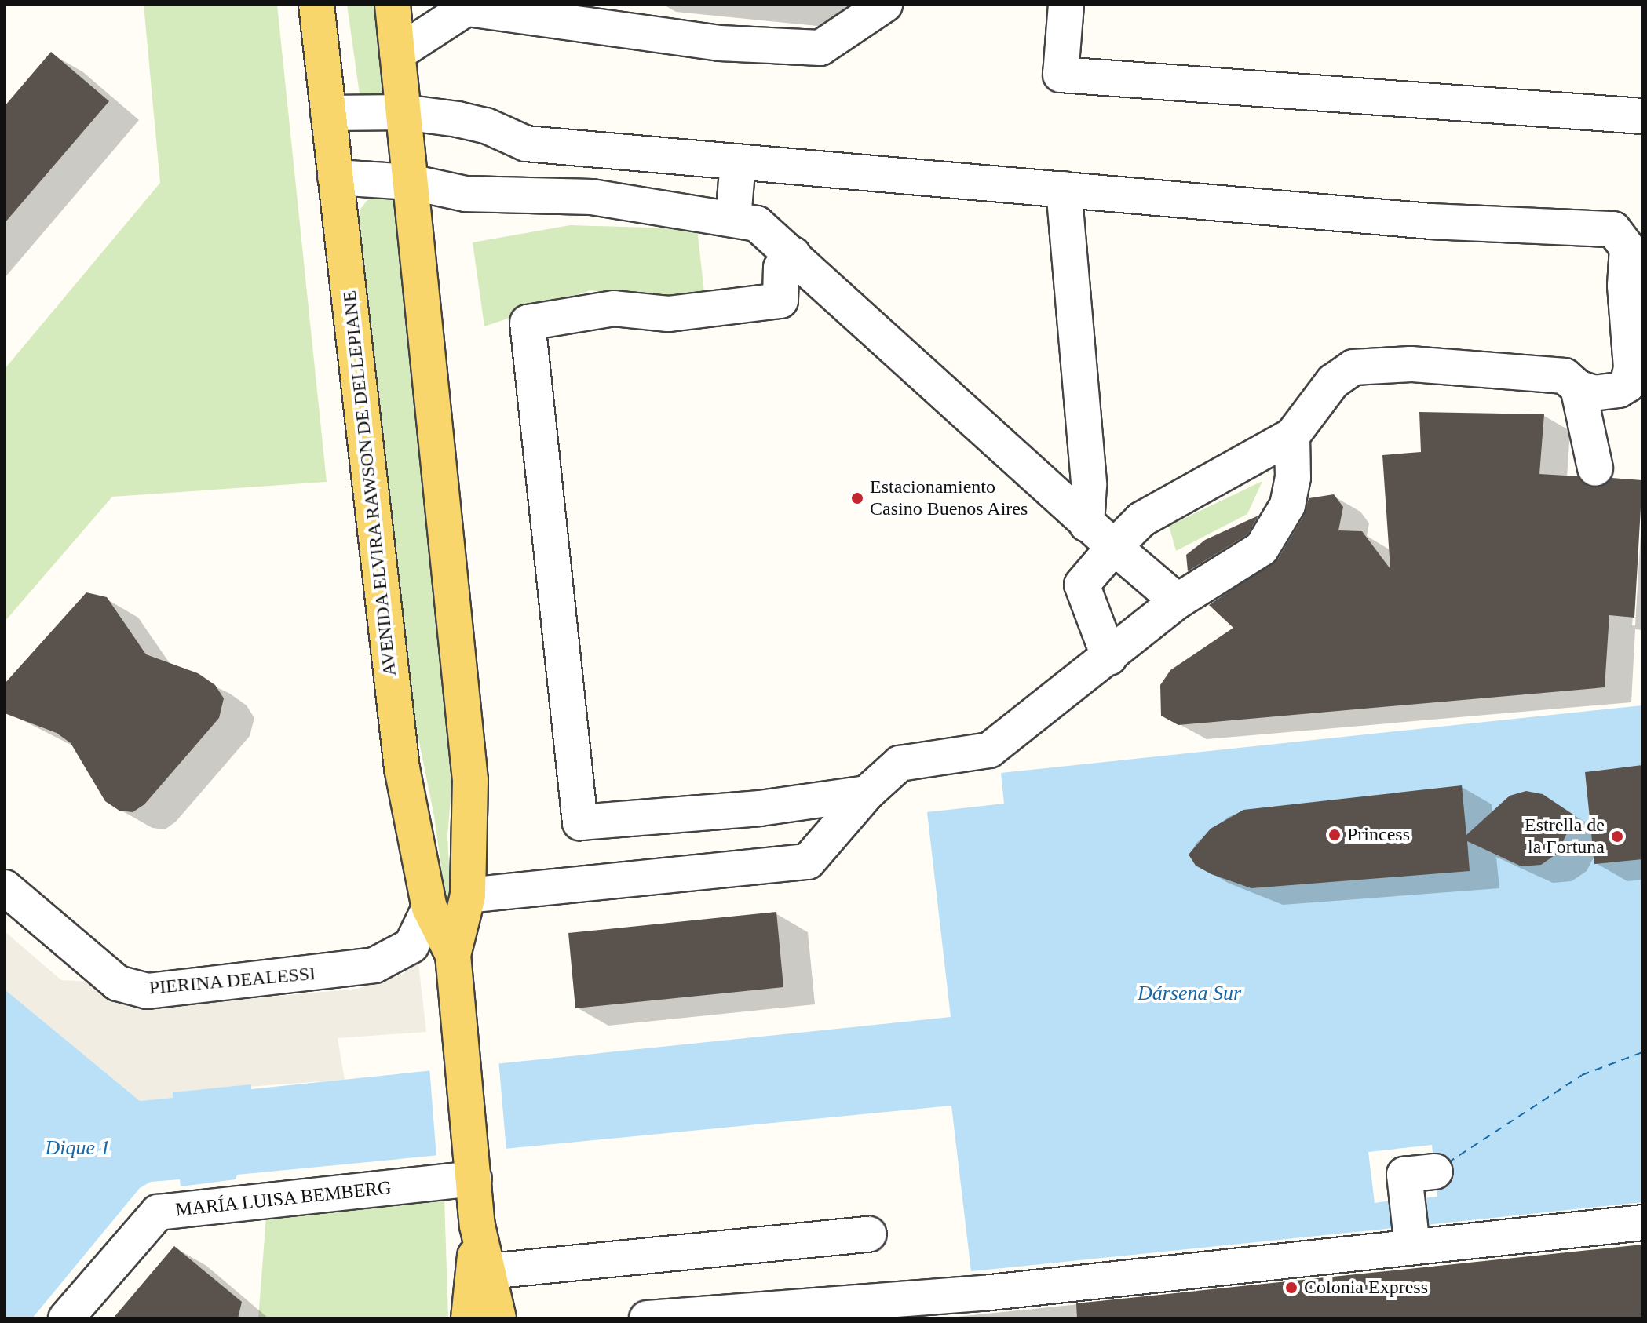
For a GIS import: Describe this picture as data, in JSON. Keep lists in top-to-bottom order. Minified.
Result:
{"streets":{"main road":["AVENIDA ELVIRA RAWSON DE DELLEPIANE"],"street":["PIERINA DEALESSI","MARÍA LUISA BEMBERG"]},"crossings":[["AVENIDA ELVIRA RAWSON DE DELLEPIANE","PIERINA DEALESSI"],["AVENIDA ELVIRA RAWSON DE DELLEPIANE","MARÍA LUISA BEMBERG"]],"water":["Dársena Sur","Dique 1"],"places":["Estacionamiento Casino Buenos Aires","Princess","Estrella de la Fortuna","Colonia Express"]}
